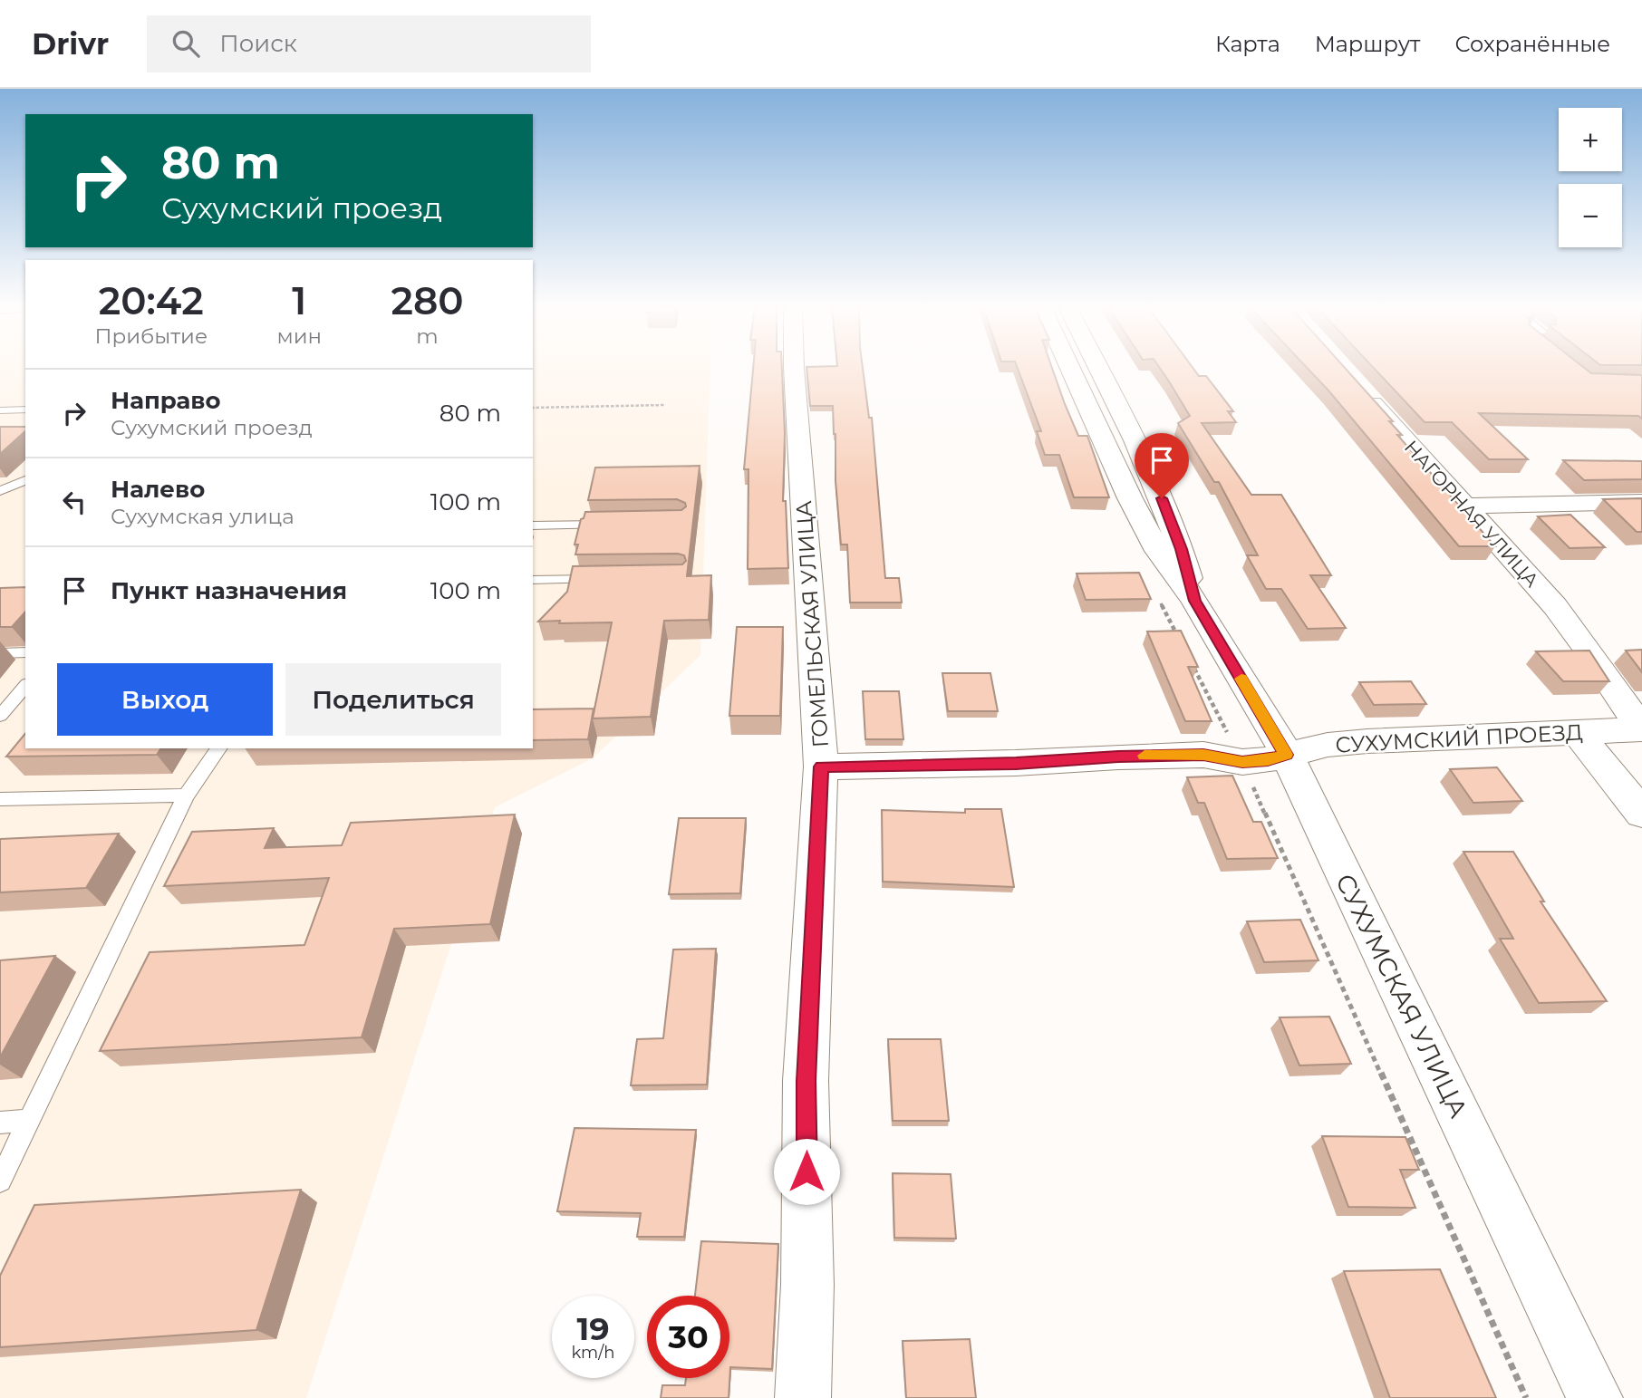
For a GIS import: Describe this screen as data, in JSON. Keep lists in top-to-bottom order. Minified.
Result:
{"streets":{"street":["НАГОРНАЯ УЛИЦА","ГОМЕЛЬСКАЯ УЛИЦА","СУХУМСКИЙ ПРОЕЗД","СУХУМСКАЯ УЛИЦА"]},"crossings":[["НАГОРНАЯ УЛИЦА","СУХУМСКИЙ ПРОЕЗД"],["ГОМЕЛЬСКАЯ УЛИЦА","СУХУМСКИЙ ПРОЕЗД"],["СУХУМСКИЙ ПРОЕЗД","СУХУМСКАЯ УЛИЦА"]],"page":{"header":"Drivr","search":"Поиск","nav":["Карта","Маршрут","Сохранённые"],"map_buttons":["+","−"],"turn":["80 m","Сухумский проезд"],"eta":["20:42","Прибытие","1","мин","280","m"],"list":[{"name":"Направо","note":"Сухумский проезд","value":"80 m"},{"name":"Налево","note":"Сухумская улица","value":"100 m"},{"name":"Пункт назначения","value":"100 m"}],"buttons":["Выход","Поделиться"],"speed":"19 km/h","limit":"30"}}
